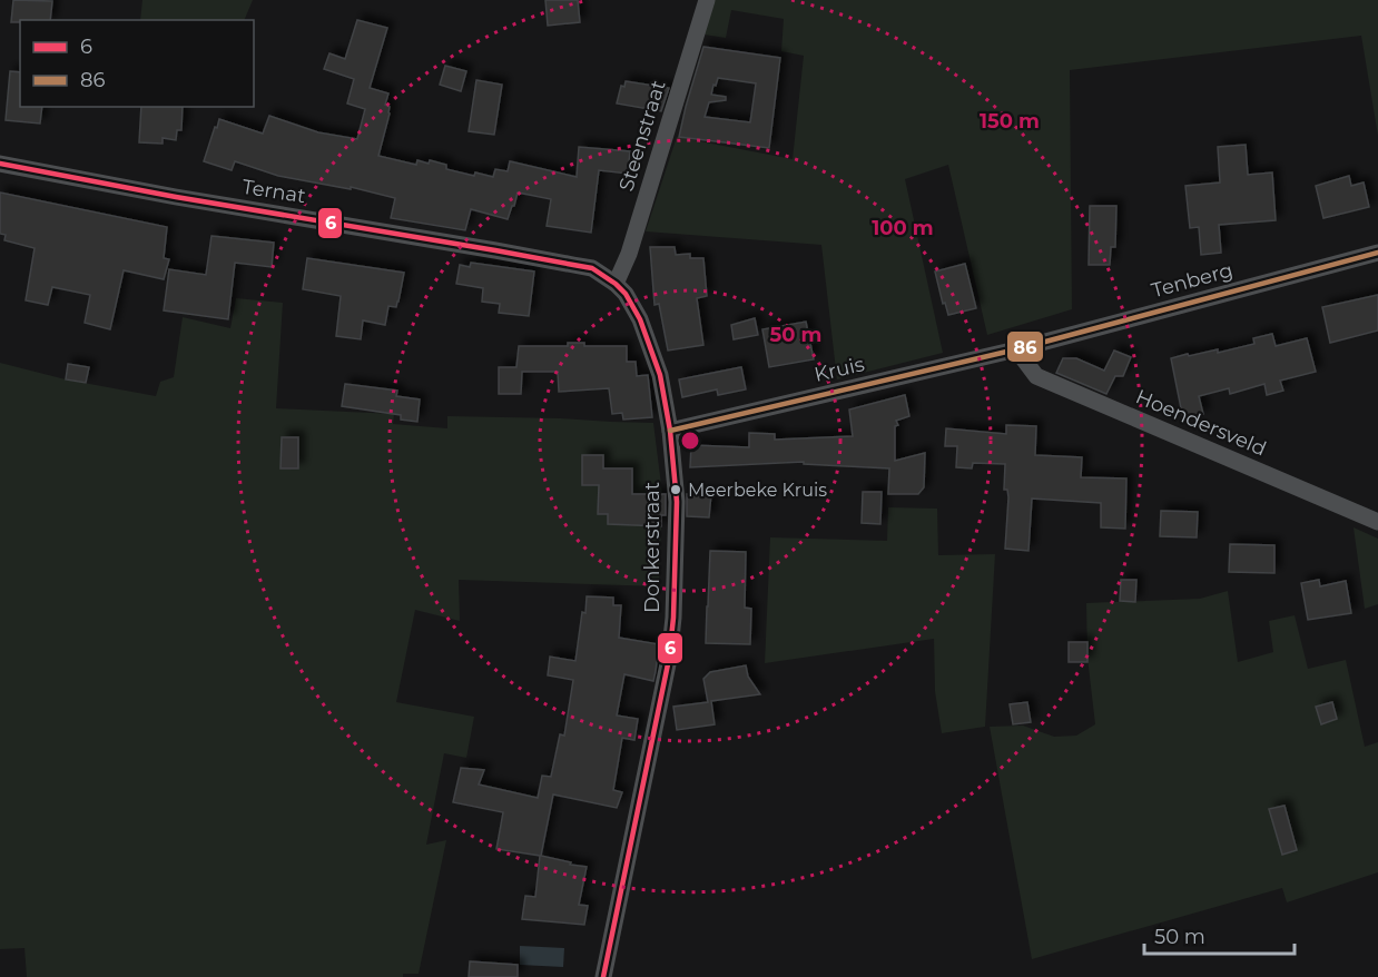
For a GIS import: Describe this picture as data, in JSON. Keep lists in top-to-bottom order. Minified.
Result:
{"streets":{"street":["Steenstraat","Ternat","Tenberg","Kruis","Hoendersveld","Donkerstraat"]},"crossings":[["Steenstraat","Ternat"],["Steenstraat","Donkerstraat"],["Ternat","Donkerstraat"],["Tenberg","Kruis"],["Tenberg","Hoendersveld"],["Kruis","Hoendersveld"],["Kruis","Donkerstraat"]],"places":["Meerbeke Kruis"],"lines":["transit line 6","transit line 86"],"legend":["6","86"],"scale_bar":"50 m","rings":["150 m","100 m","50 m"]}
